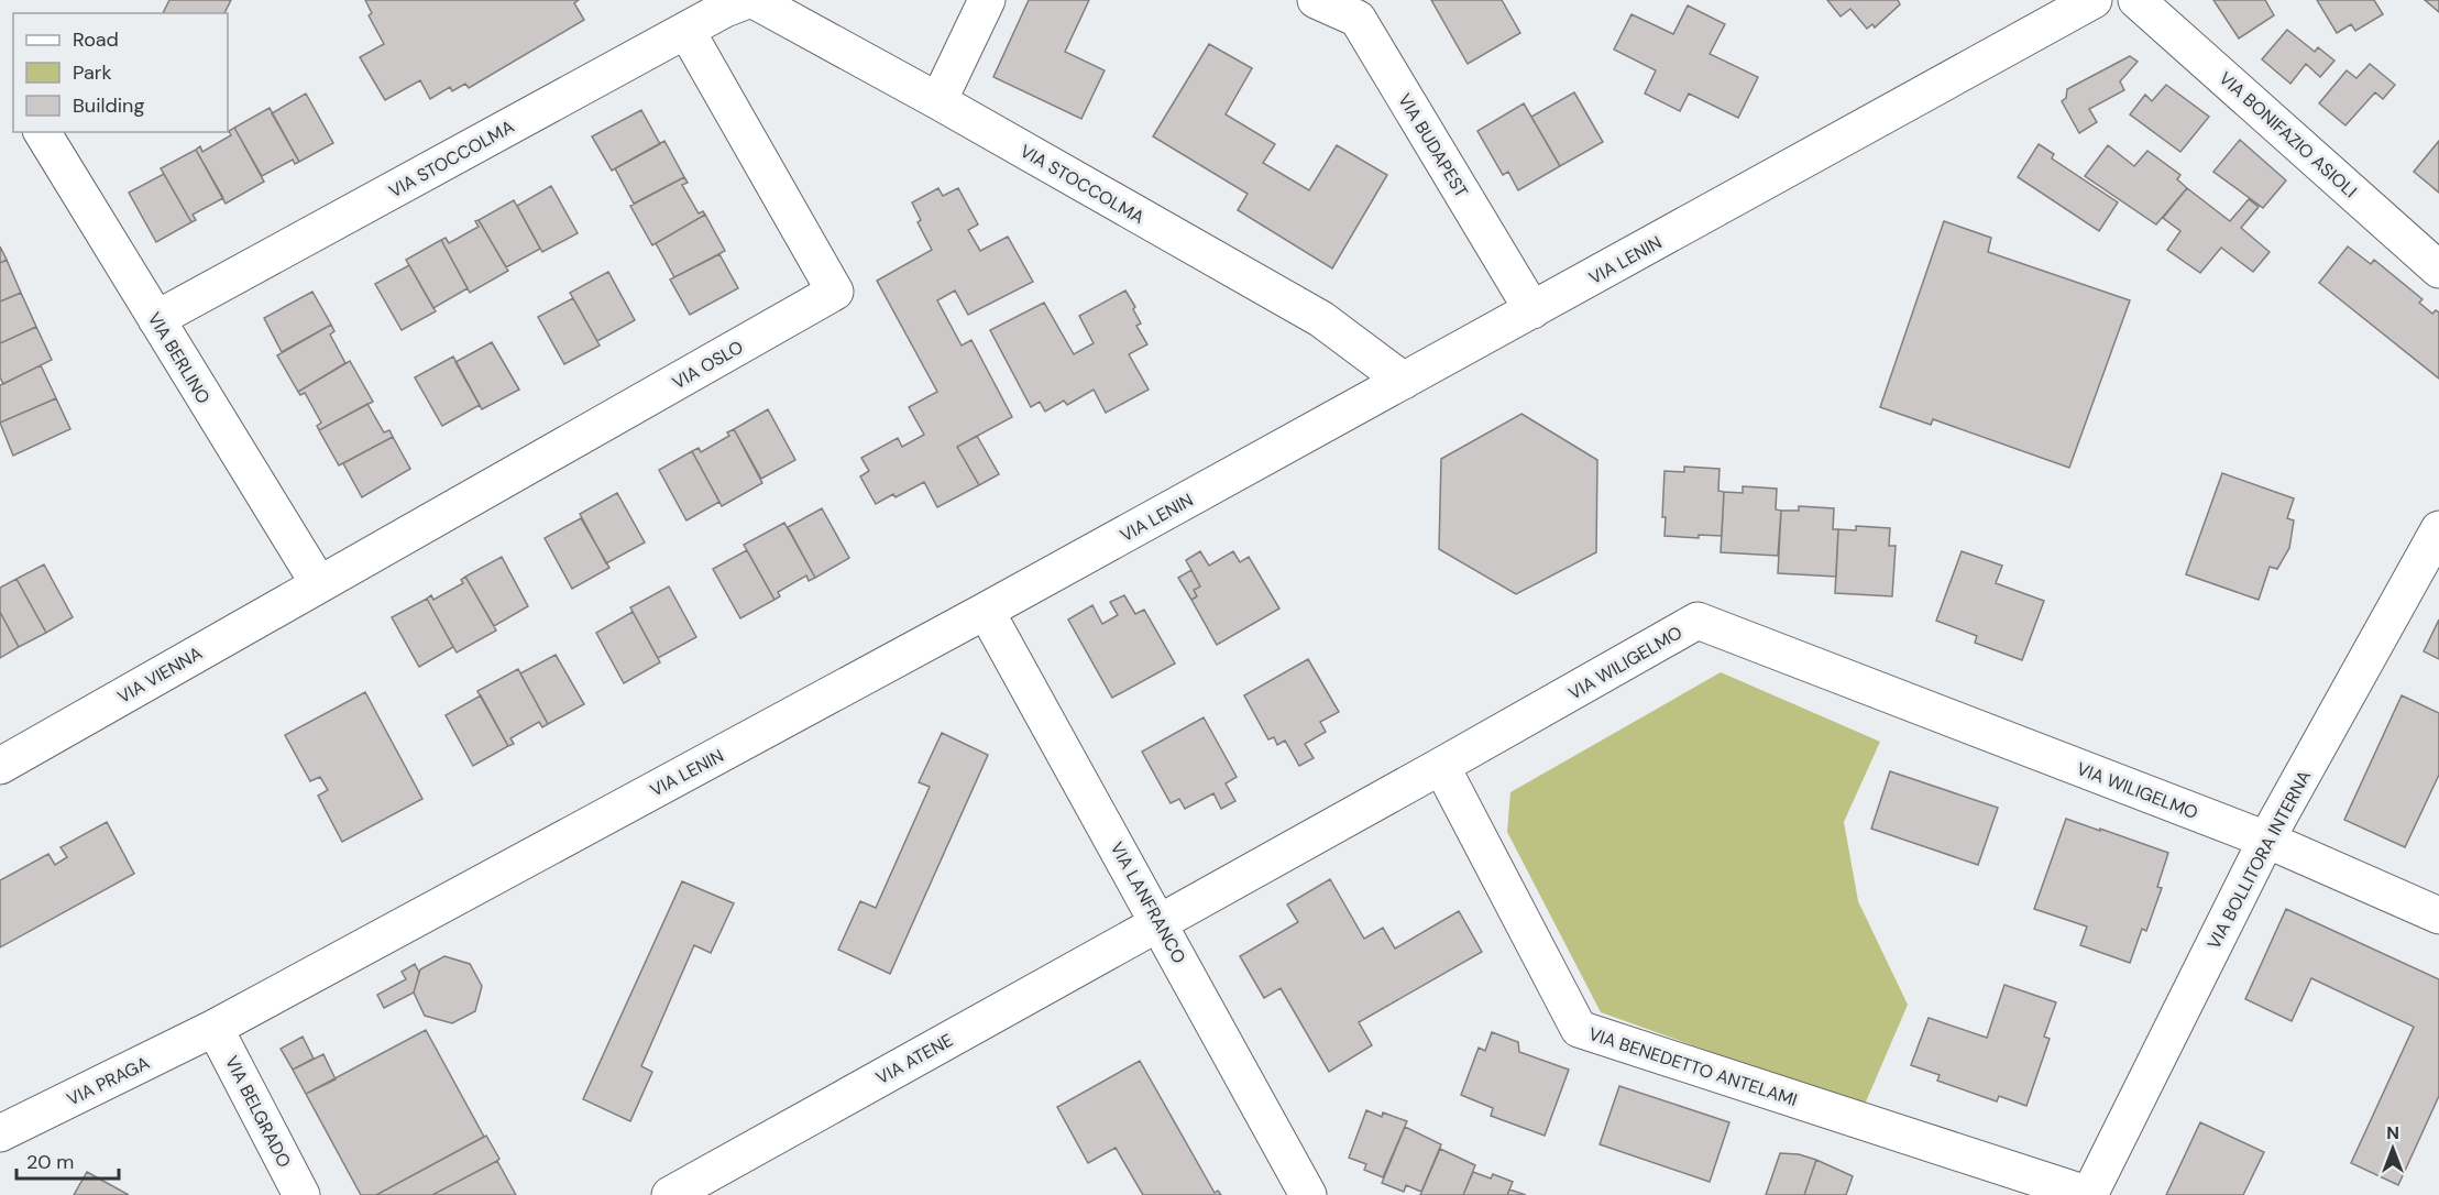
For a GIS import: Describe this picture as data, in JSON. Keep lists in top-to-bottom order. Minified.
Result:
{"streets":{"street":["VIA BONIFAZIO ASIOLI","VIA BUDAPEST","VIA STOCCOLMA","VIA LENIN","VIA BERLINO","VIA OSLO","VIA WILIGELMO","VIA VIENNA","VIA BOLLITORA INTERNA","VIA LANFRANCO","VIA ATENE","VIA BENEDETTO ANTELAMI","VIA PRAGA","VIA BELGRADO"]},"crossings":[["VIA BUDAPEST","VIA LENIN"],["VIA STOCCOLMA","VIA LENIN"],["VIA STOCCOLMA","VIA BERLINO"],["VIA STOCCOLMA","VIA OSLO"],["VIA LENIN","VIA LANFRANCO"],["VIA LENIN","VIA PRAGA"],["VIA LENIN","VIA BELGRADO"],["VIA BERLINO","VIA OSLO"],["VIA BERLINO","VIA VIENNA"],["VIA OSLO","VIA VIENNA"],["VIA WILIGELMO","VIA BOLLITORA INTERNA"],["VIA WILIGELMO","VIA LANFRANCO"],["VIA WILIGELMO","VIA ATENE"],["VIA WILIGELMO","VIA BENEDETTO ANTELAMI"],["VIA BOLLITORA INTERNA","VIA BENEDETTO ANTELAMI"],["VIA LANFRANCO","VIA ATENE"],["VIA PRAGA","VIA BELGRADO"]],"legend":["Road","Park","Building"],"scale_bar":"20 m","north":"top"}
